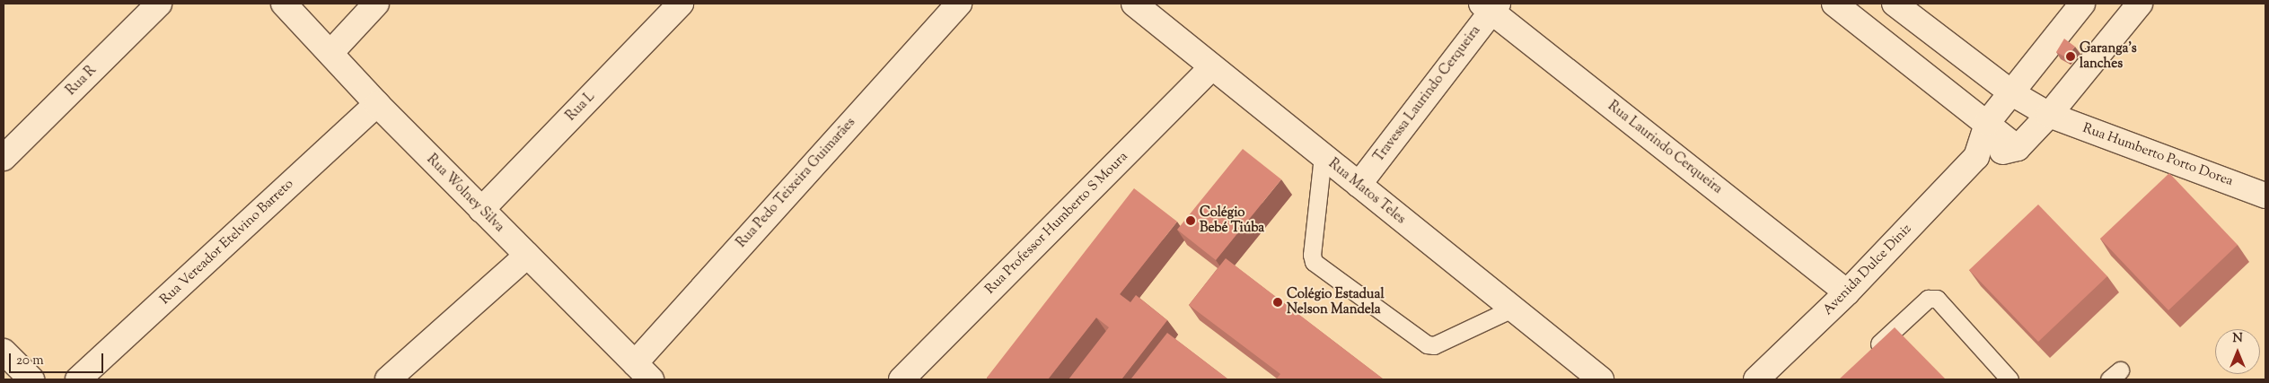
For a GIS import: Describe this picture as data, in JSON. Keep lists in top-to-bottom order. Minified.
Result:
{"streets":{"street":["Rua R","Travessa Laurindo Cerqueira","Rua L","Rua Laurindo Cerqueira","Rua Humberto Porto Dorea","Rua Pedo Teixeira Guimarães","Rua Matos Teles","Rua Wolney Silva","Rua Professor Humberto S Moura","Rua Vereador Etelvino Barreto","Avenida Dulce Diniz"]},"crossings":[["Travessa Laurindo Cerqueira","Rua Laurindo Cerqueira"],["Travessa Laurindo Cerqueira","Rua Matos Teles"],["Rua L","Rua Wolney Silva"],["Rua Laurindo Cerqueira","Avenida Dulce Diniz"],["Rua Humberto Porto Dorea","Avenida Dulce Diniz"],["Rua Pedo Teixeira Guimarães","Rua Wolney Silva"],["Rua Matos Teles","Rua Professor Humberto S Moura"],["Rua Wolney Silva","Rua Vereador Etelvino Barreto"]],"places":["Garanga's lanches","Colégio Bebé Tiúba","Colégio Estadual Nelson Mandela"],"scale_bar":"20 m","north":"top"}
